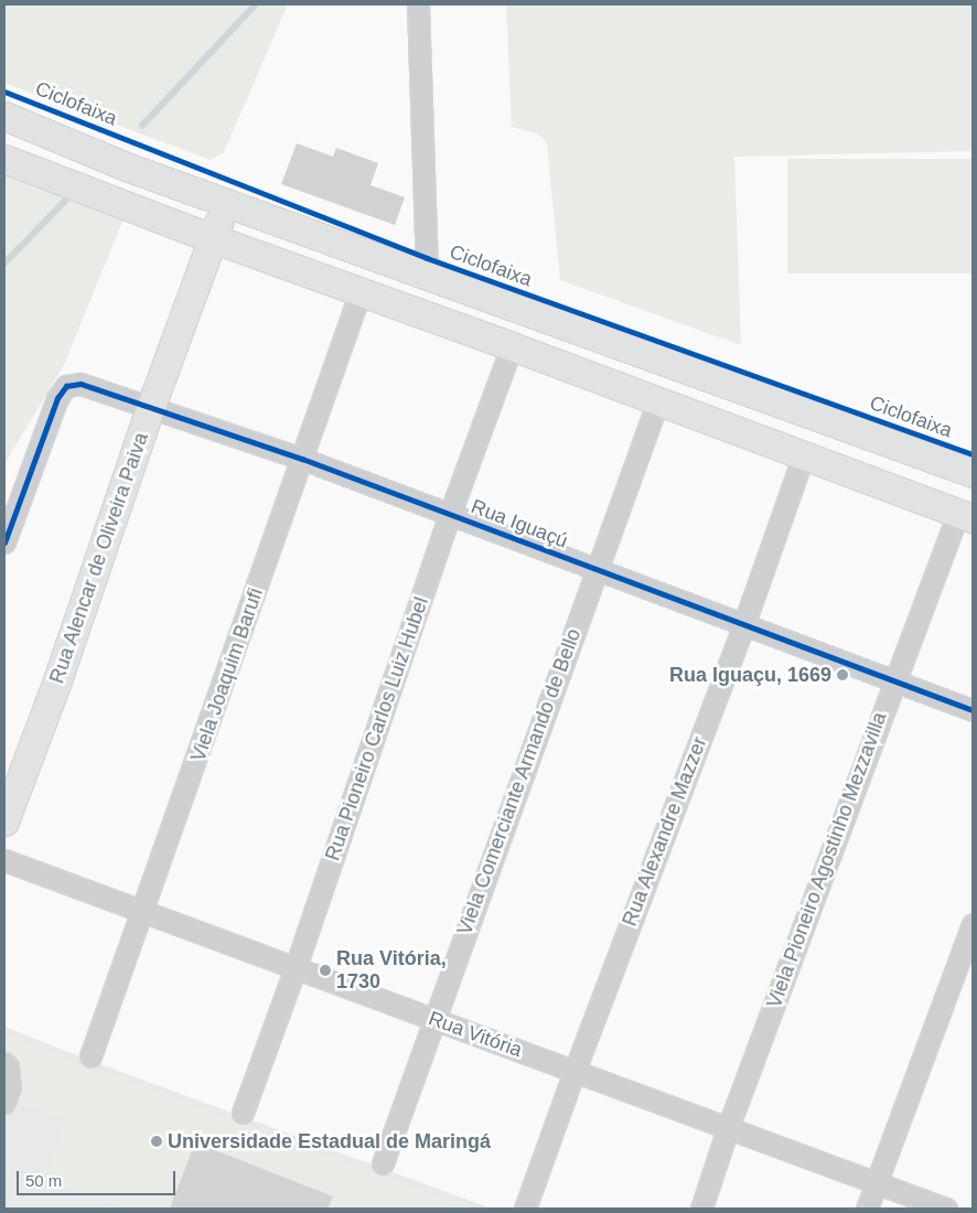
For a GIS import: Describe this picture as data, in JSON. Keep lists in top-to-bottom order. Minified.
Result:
{"streets":{"main road":["Rua Alencar de Oliveira Paiva"],"street":["Rua Iguaçú","Viela Joaquim Barufi","Rua Pioneiro Carlos Luiz Hubel","Viela Comerciante Armando de Bello","Rua Alexandre Mazzer","Viela Pioneiro Agostinho Mezzavilla","Rua Vitória"],"cycle path":["Ciclofaixa"]},"crossings":[["Rua Iguaçú","Rua Alencar de Oliveira Paiva"],["Rua Iguaçú","Viela Joaquim Barufi"],["Rua Iguaçú","Rua Pioneiro Carlos Luiz Hubel"],["Rua Iguaçú","Viela Comerciante Armando de Bello"],["Rua Iguaçú","Rua Alexandre Mazzer"],["Rua Iguaçú","Viela Pioneiro Agostinho Mezzavilla"],["Viela Joaquim Barufi","Rua Vitória"],["Rua Pioneiro Carlos Luiz Hubel","Rua Vitória"],["Viela Comerciante Armando de Bello","Rua Vitória"],["Rua Alexandre Mazzer","Rua Vitória"],["Viela Pioneiro Agostinho Mezzavilla","Rua Vitória"]],"places":["Rua Iguaçu, 1669","Rua Vitória, 1730","Universidade Estadual de Maringá"],"scale_bar":"50 m"}
